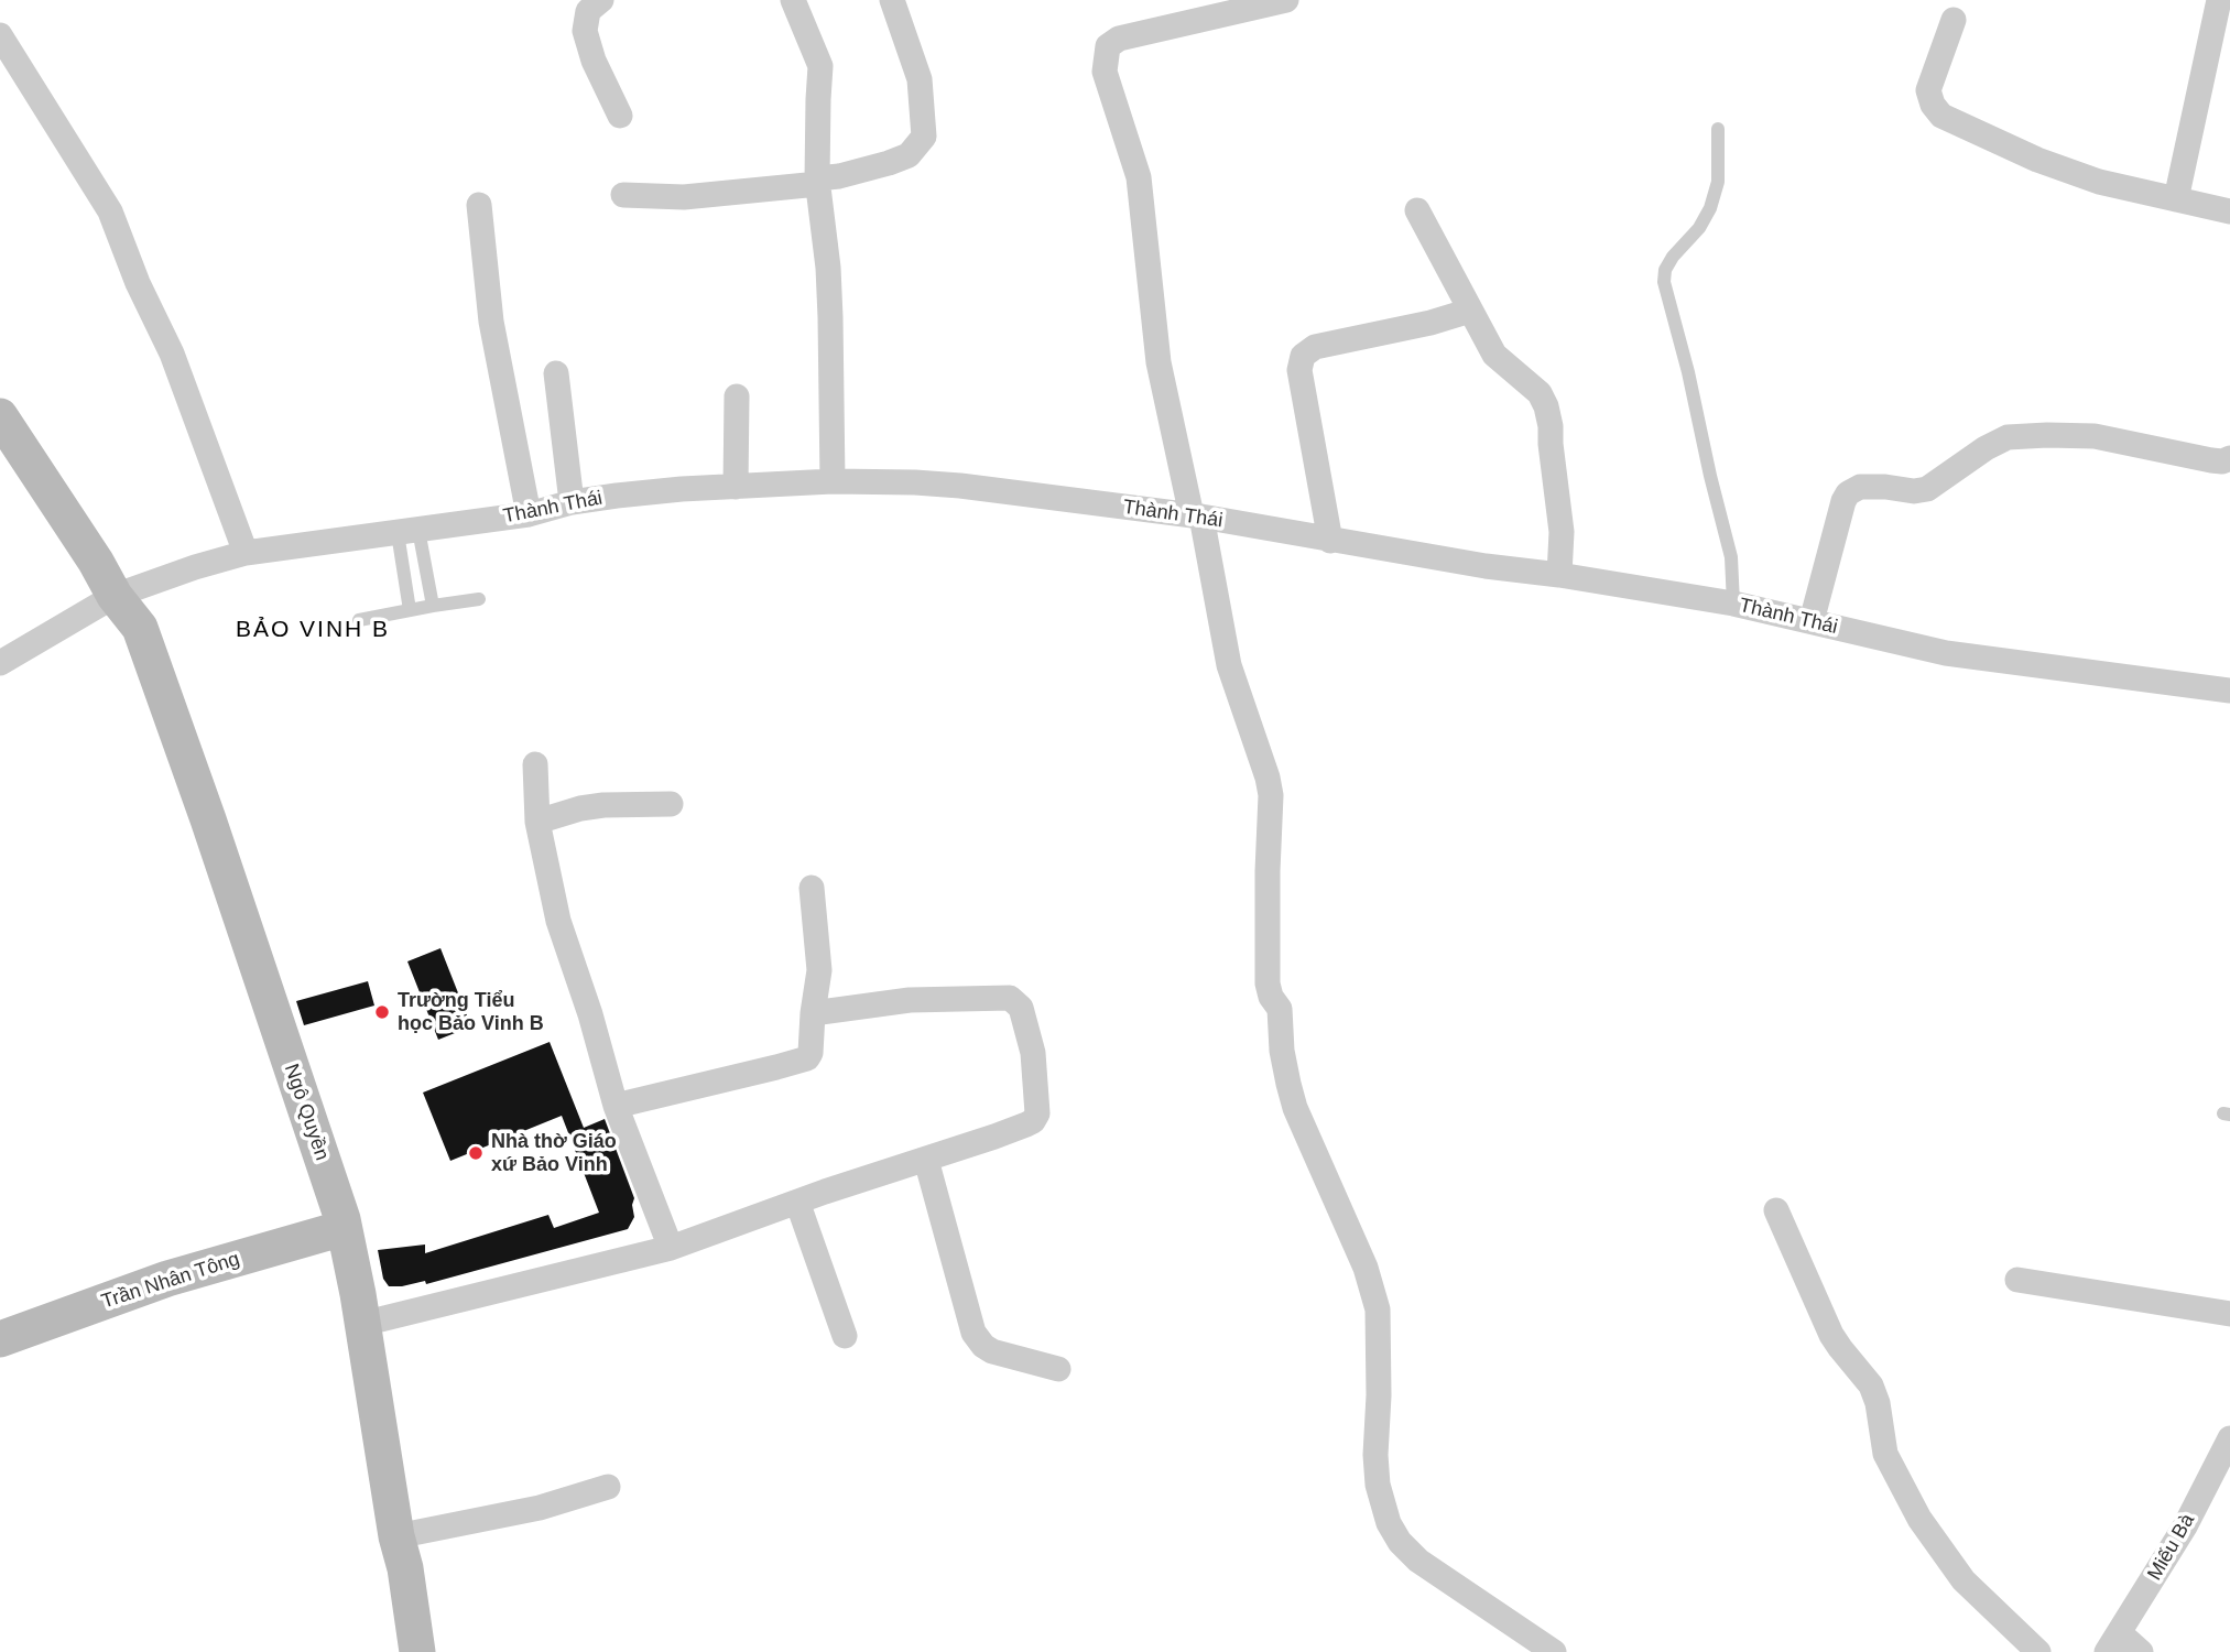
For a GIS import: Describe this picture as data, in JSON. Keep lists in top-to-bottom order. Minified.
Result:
{"streets":{"street":["Thành Thái","Ngô Quyền","Trần Nhân Tông","Miếu Bà"]},"crossings":[["Thành Thái","Ngô Quyền"],["Ngô Quyền","Trần Nhân Tông"]],"districts":["BẢO VINH B"],"places":["Trường Tiểu học Bảo Vinh B","Nhà thờ Giáo xứ Bảo Vinh"]}
